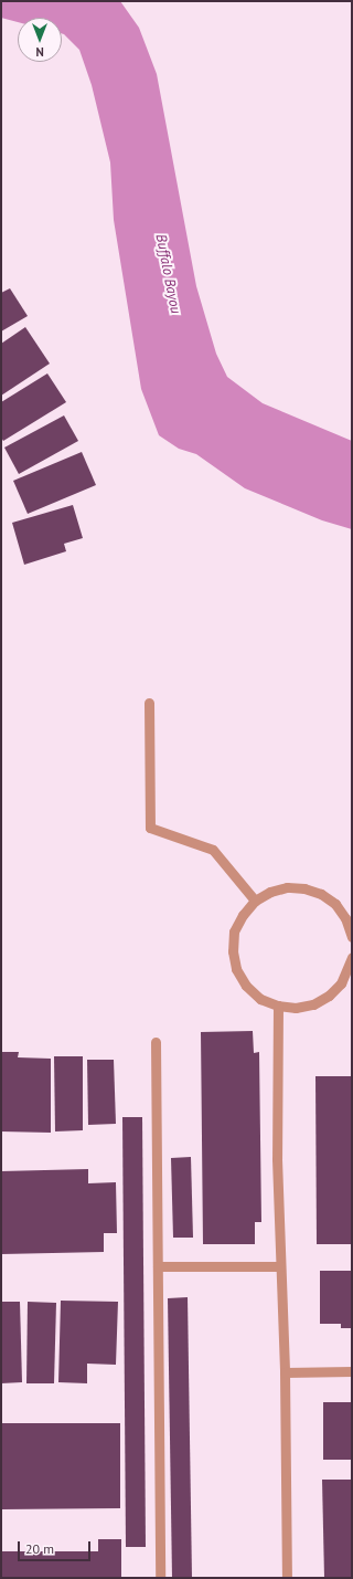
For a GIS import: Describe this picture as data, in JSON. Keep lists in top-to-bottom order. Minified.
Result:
{"water":["Buffalo Bayou"],"scale_bar":"20 m","north":"bottom"}
